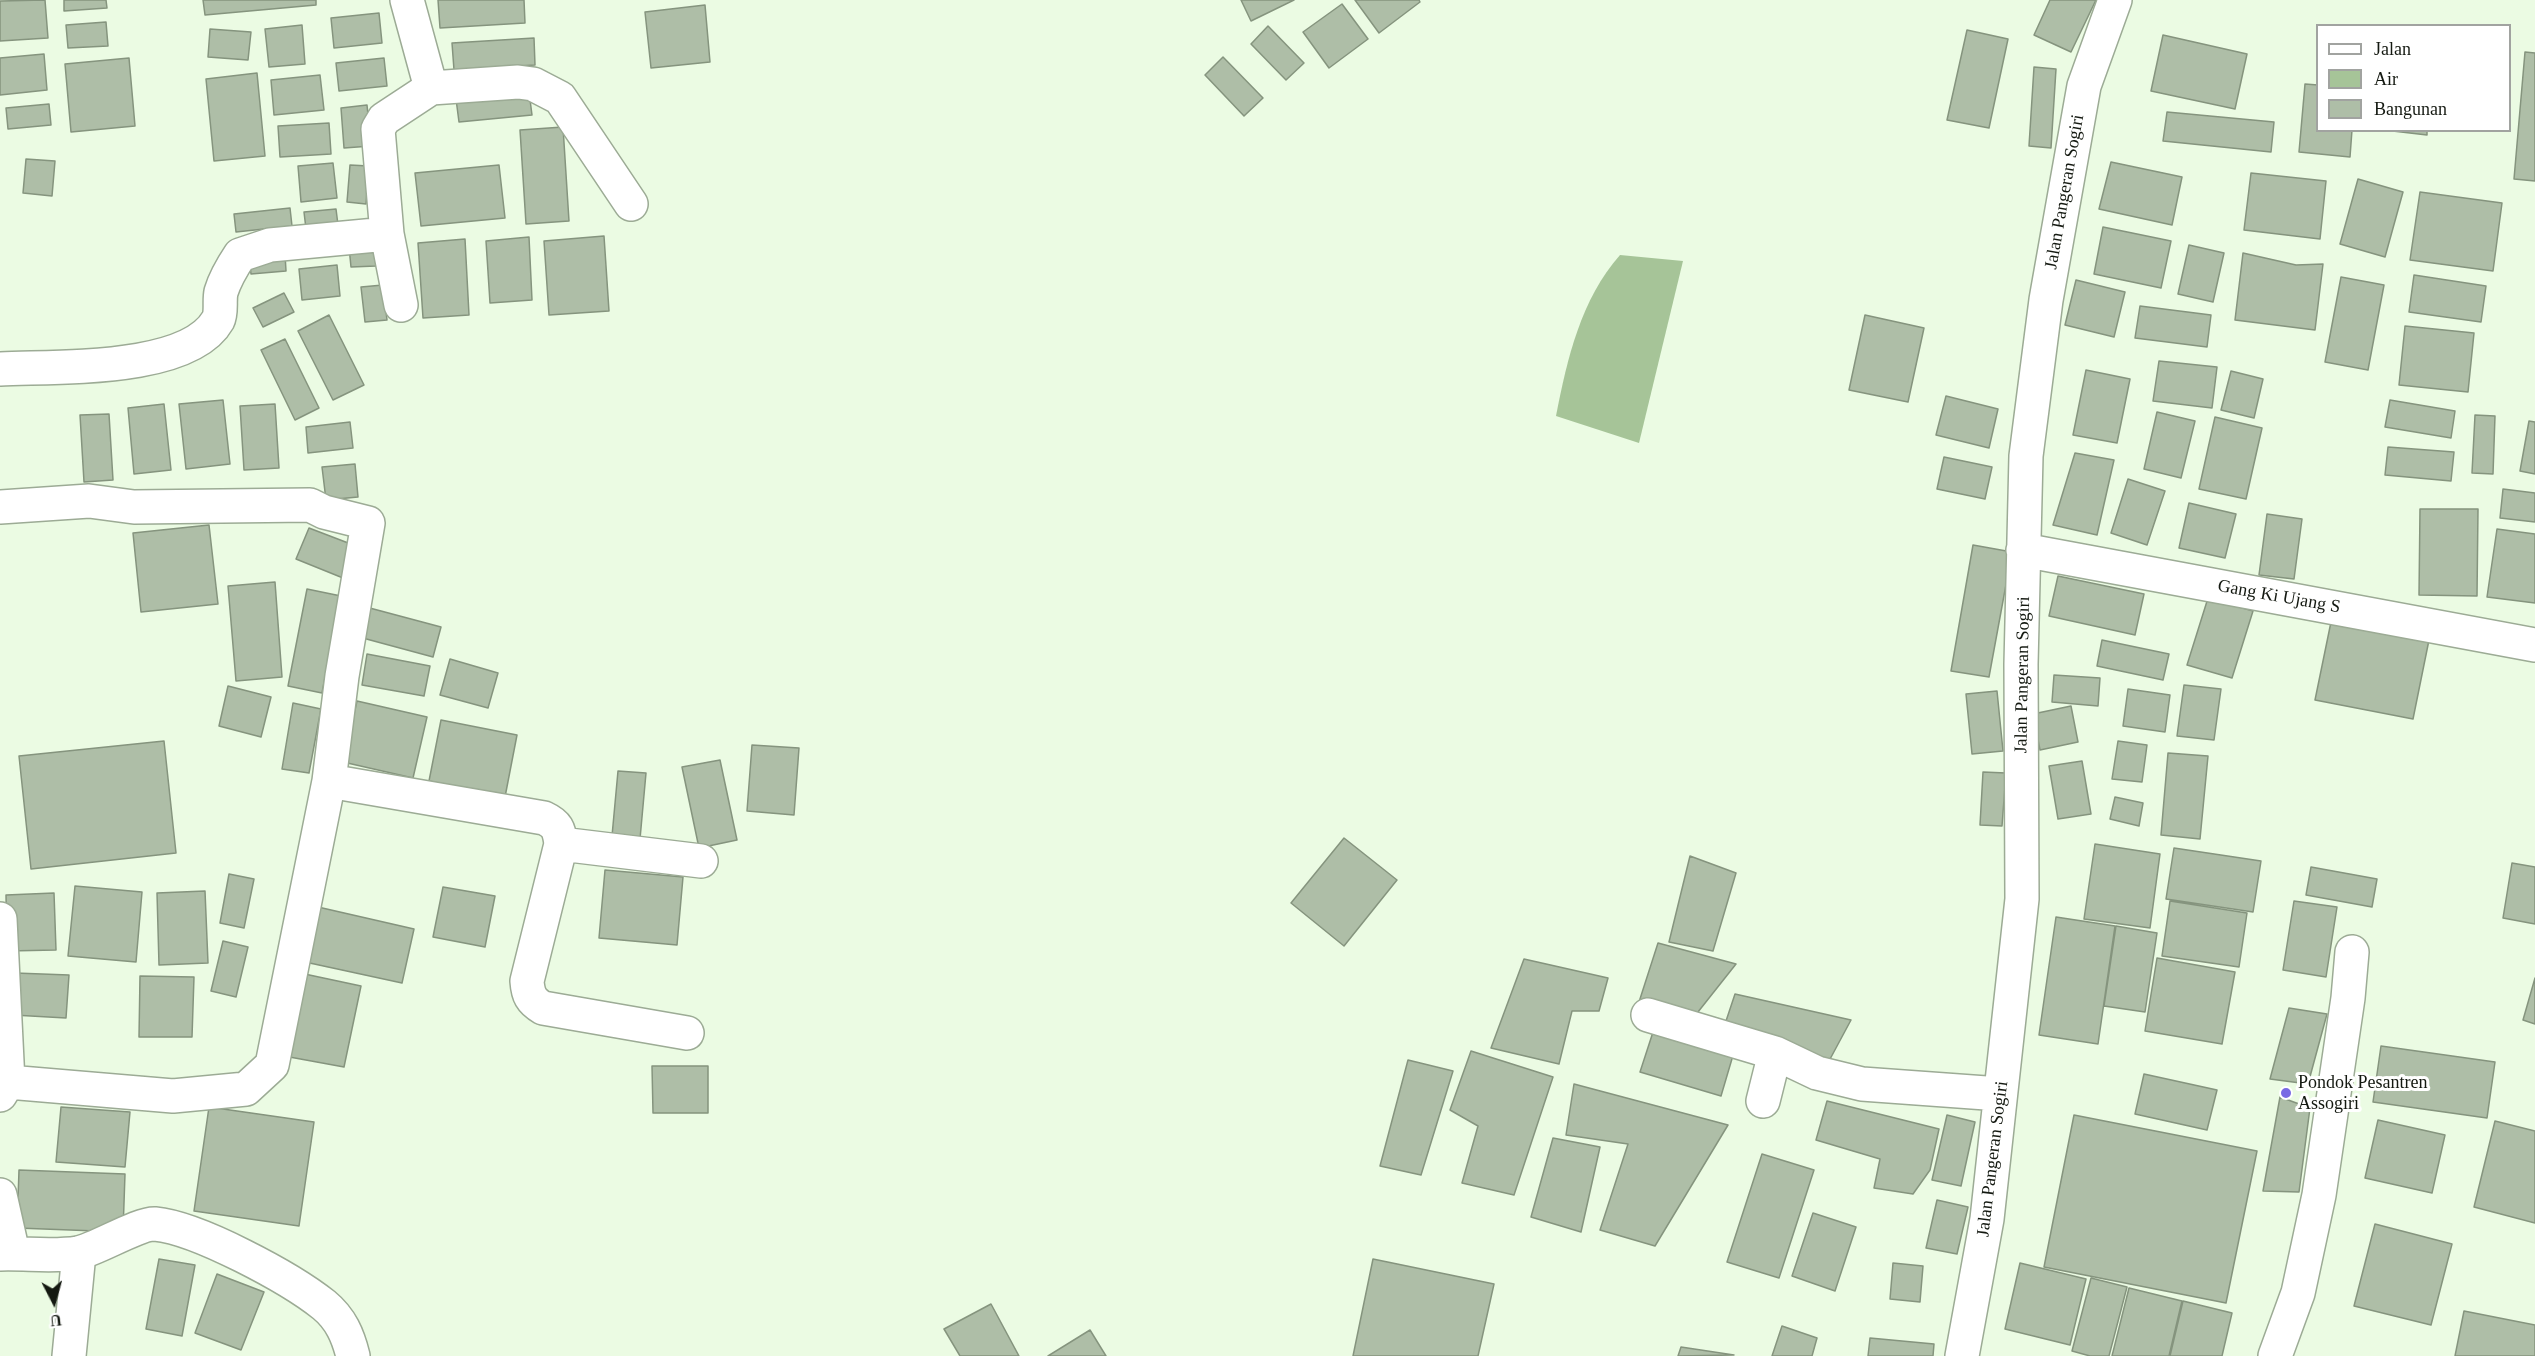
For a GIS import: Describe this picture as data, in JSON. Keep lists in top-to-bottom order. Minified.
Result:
{"streets":{"street":["Jalan Pangeran Sogiri","Gang Ki Ujang S"]},"crossings":[["Jalan Pangeran Sogiri","Gang Ki Ujang S"]],"places":["Pondok Pesantren Assogiri"],"legend":["Jalan","Air","Bangunan"],"north":"bottom"}
